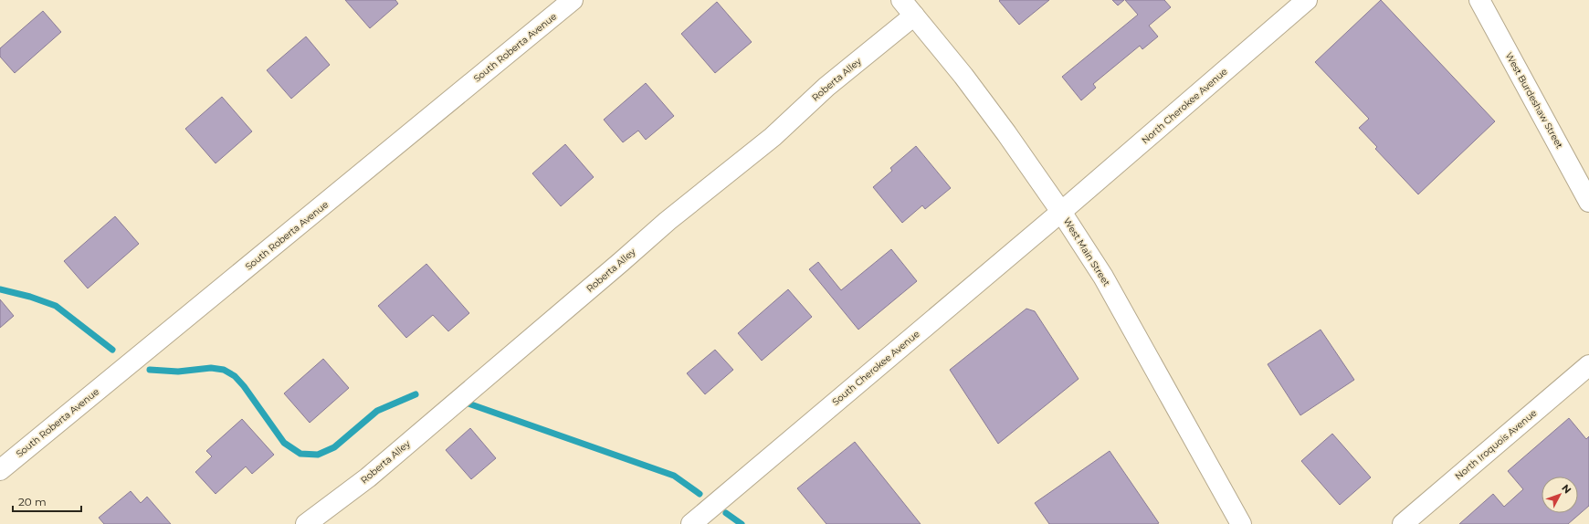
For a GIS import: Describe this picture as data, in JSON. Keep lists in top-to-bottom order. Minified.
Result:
{"streets":{"street":["South Roberta Avenue","Roberta Alley","West Burdeshaw Street","North Cherokee Avenue","West Main Street","South Cherokee Avenue","North Iroquois Avenue"]},"crossings":[["Roberta Alley","West Main Street"],["North Cherokee Avenue","West Main Street"],["North Cherokee Avenue","South Cherokee Avenue"],["West Main Street","South Cherokee Avenue"]],"scale_bar":"20 m","north":"top right"}
